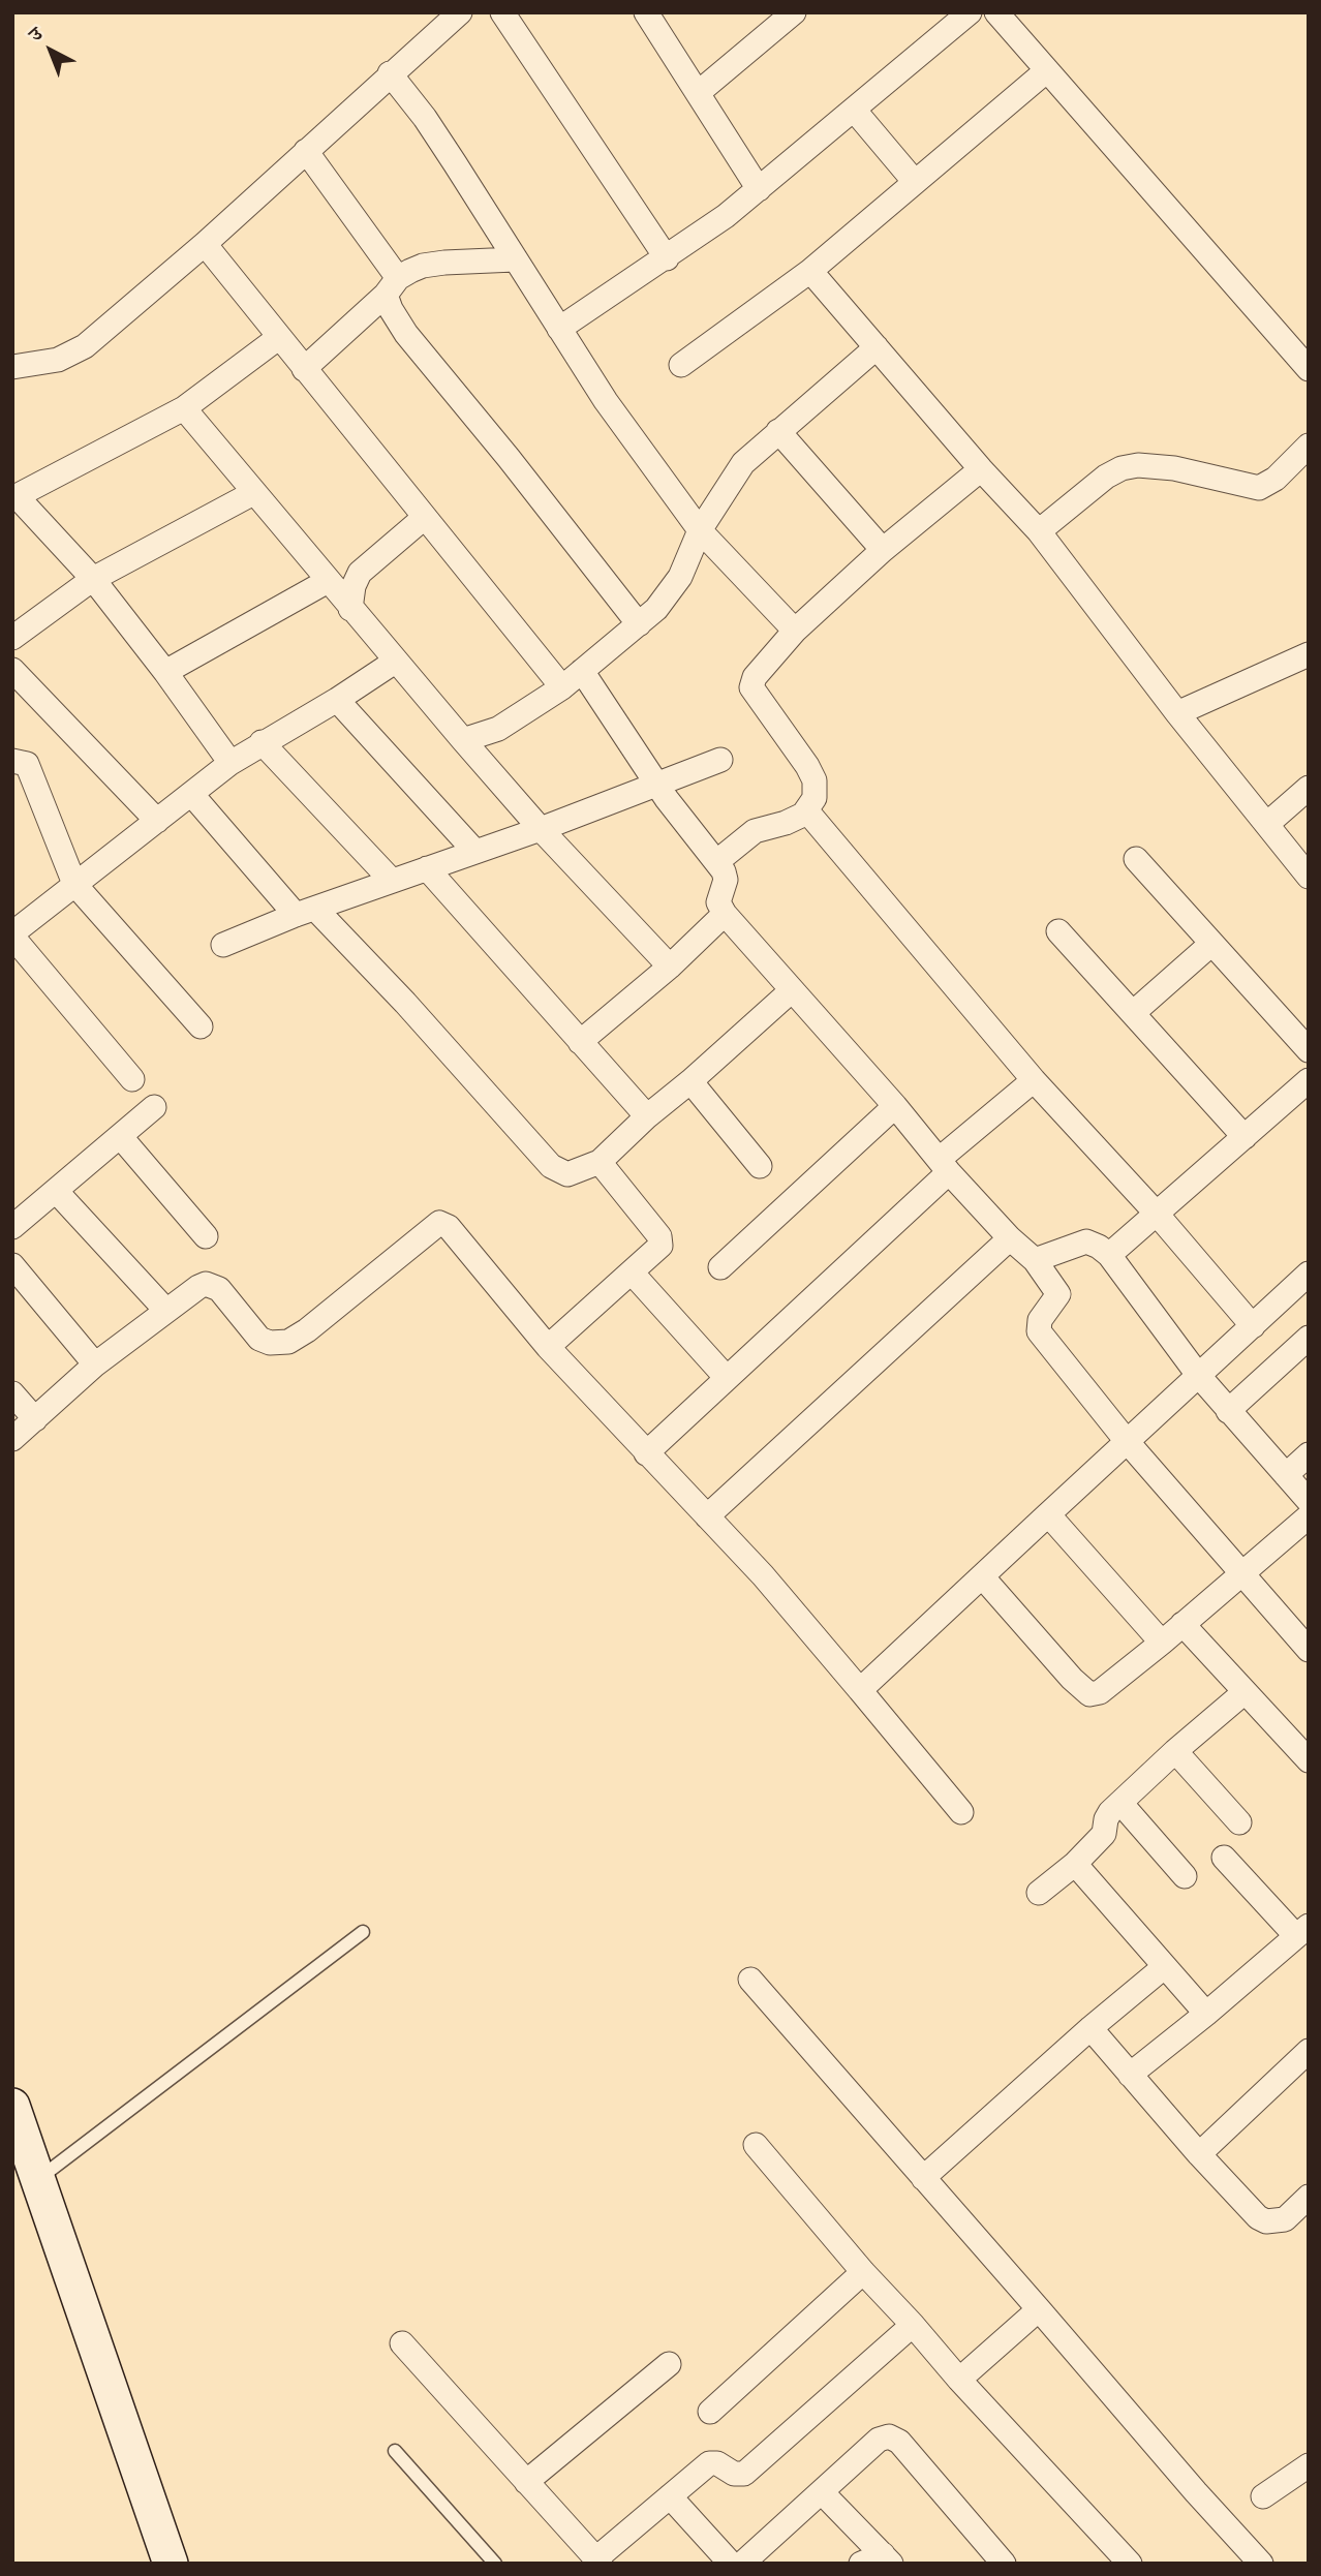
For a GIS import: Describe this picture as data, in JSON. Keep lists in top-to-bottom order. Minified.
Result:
{"north":"top left"}
